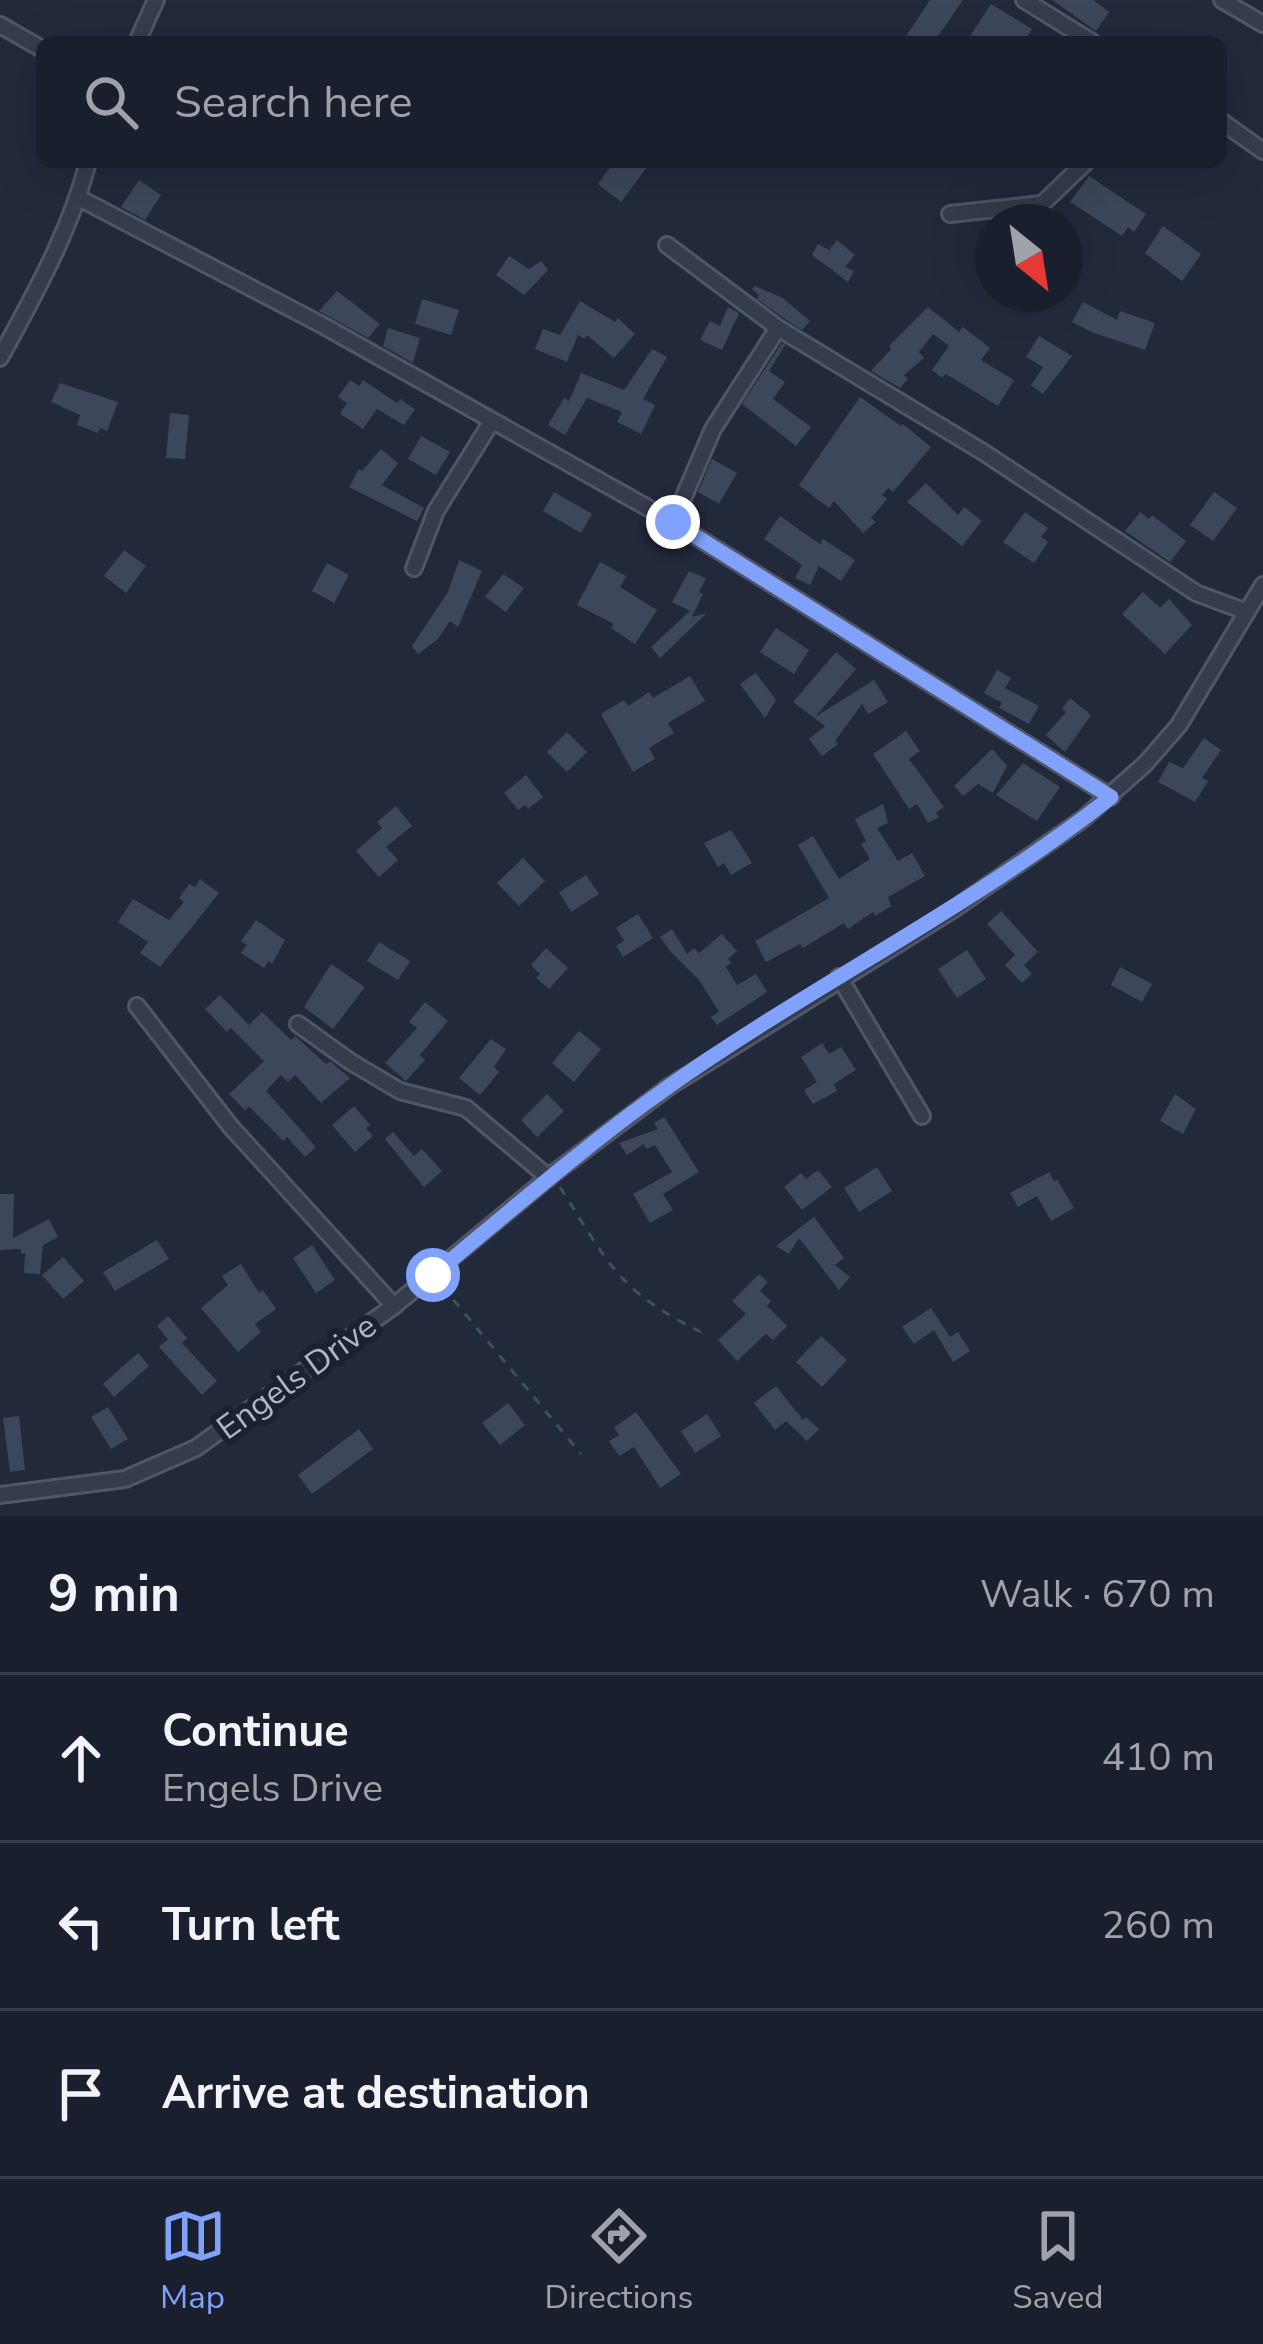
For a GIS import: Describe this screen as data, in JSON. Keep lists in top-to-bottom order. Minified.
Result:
{"streets":{"street":["Engels Drive"]},"north":"bottom right","page":{"search":"Search here","heading":["9 min","Walk · 670 m"],"list":[["Continue","Engels Drive","410 m"],["Turn left","260 m"],"Arrive at destination"],"nav":["Map","Directions","Saved"]}}
